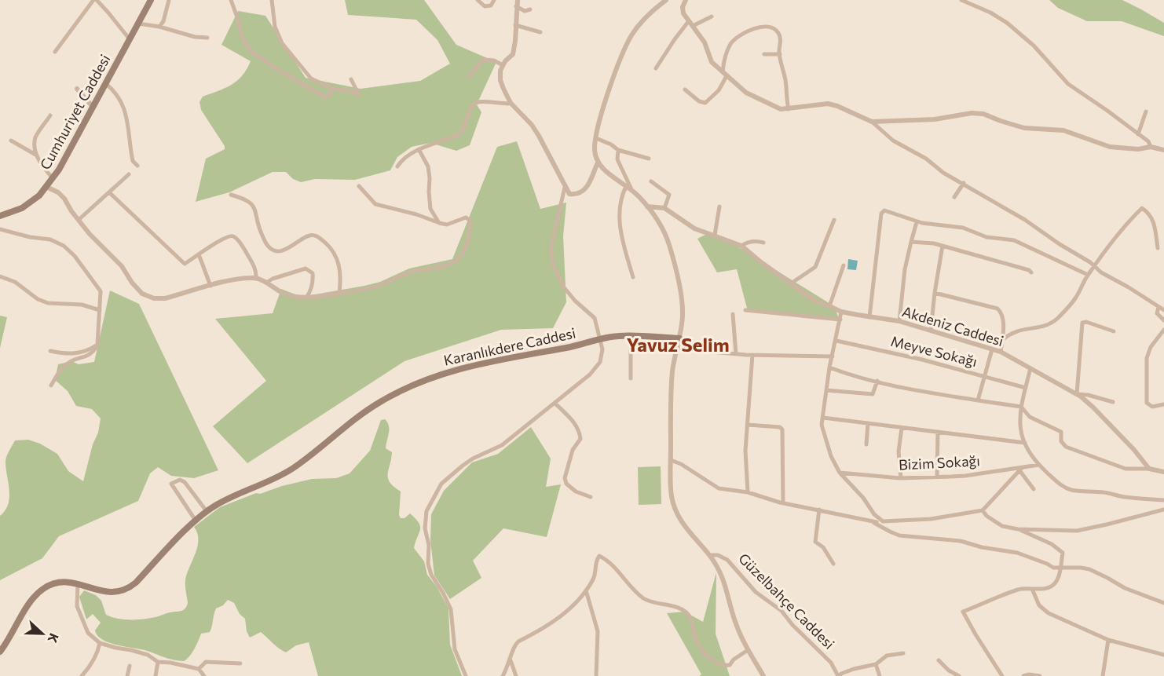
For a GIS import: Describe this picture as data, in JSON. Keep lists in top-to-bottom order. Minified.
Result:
{"streets":{"main road":["Cumhuriyet Caddesi","Karanlıkdere Caddesi"],"street":["Akdeniz Caddesi","Meyve Sokağı","Bizim Sokağı","Güzelbahçe Caddesi"]},"districts":["Yavuz Selim"],"north":"right"}
